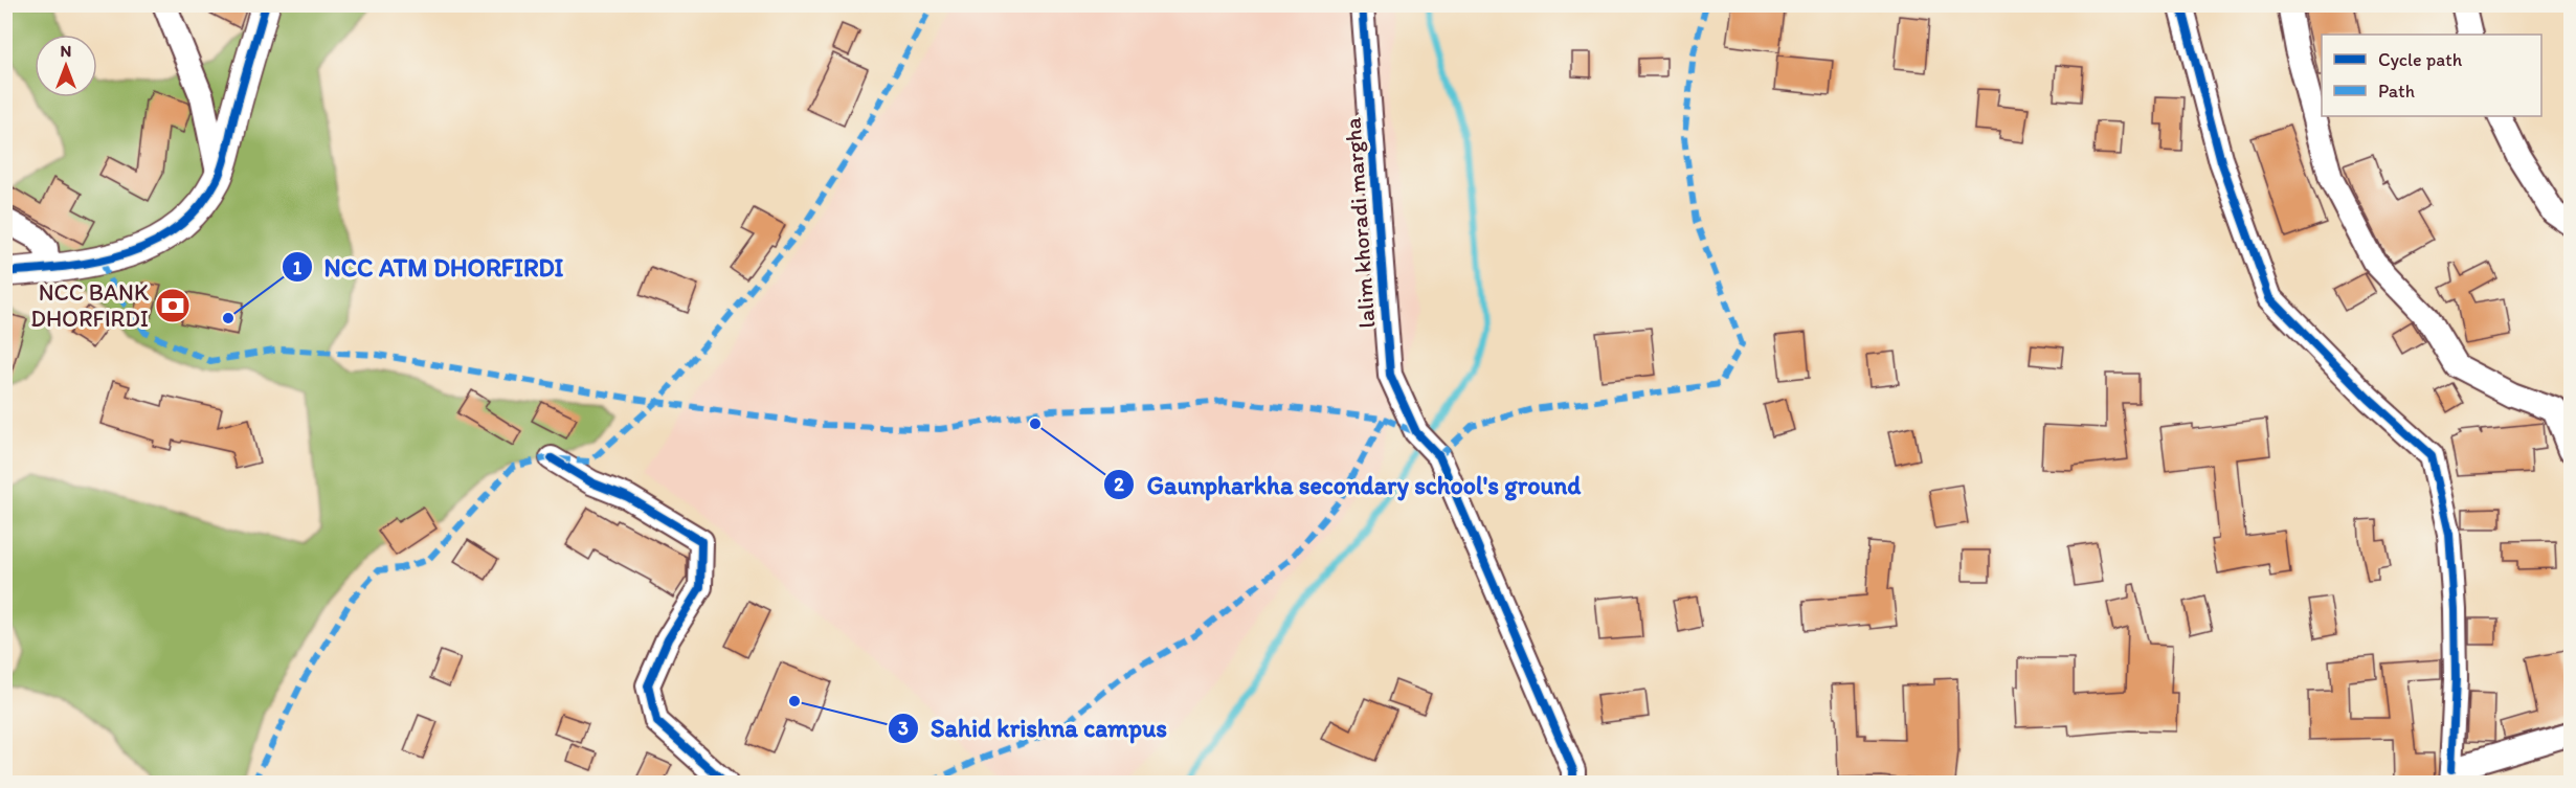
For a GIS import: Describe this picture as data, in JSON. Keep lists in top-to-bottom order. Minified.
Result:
{"streets":{"street":["lalim khoradi margha"]},"places":{"bank":["NCC BANK DHORFIRDI"],"other":["NCC ATM DHORFIRDI","Gaunpharkha secondary school's ground","Sahid krishna campus"]},"legend":["Cycle path","Path"],"north":"top"}
